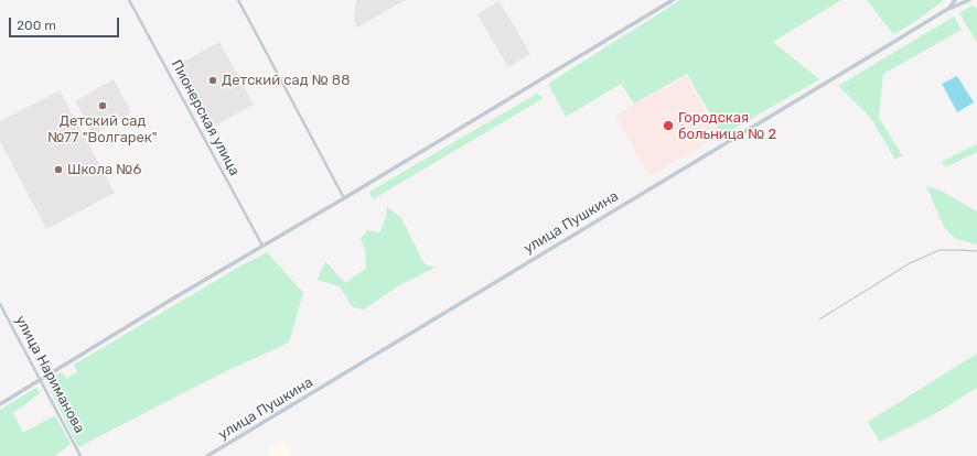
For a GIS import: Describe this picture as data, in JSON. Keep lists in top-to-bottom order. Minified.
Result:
{"streets":{"main road":["улица Пушкина"],"street":["Пионерская улица","улица Нариманова"]},"places":["Детский сад № 88","Детский сад №77 \"Волгарек\"","Городская больница № 2","Школа №6"],"scale_bar":"200 m"}
